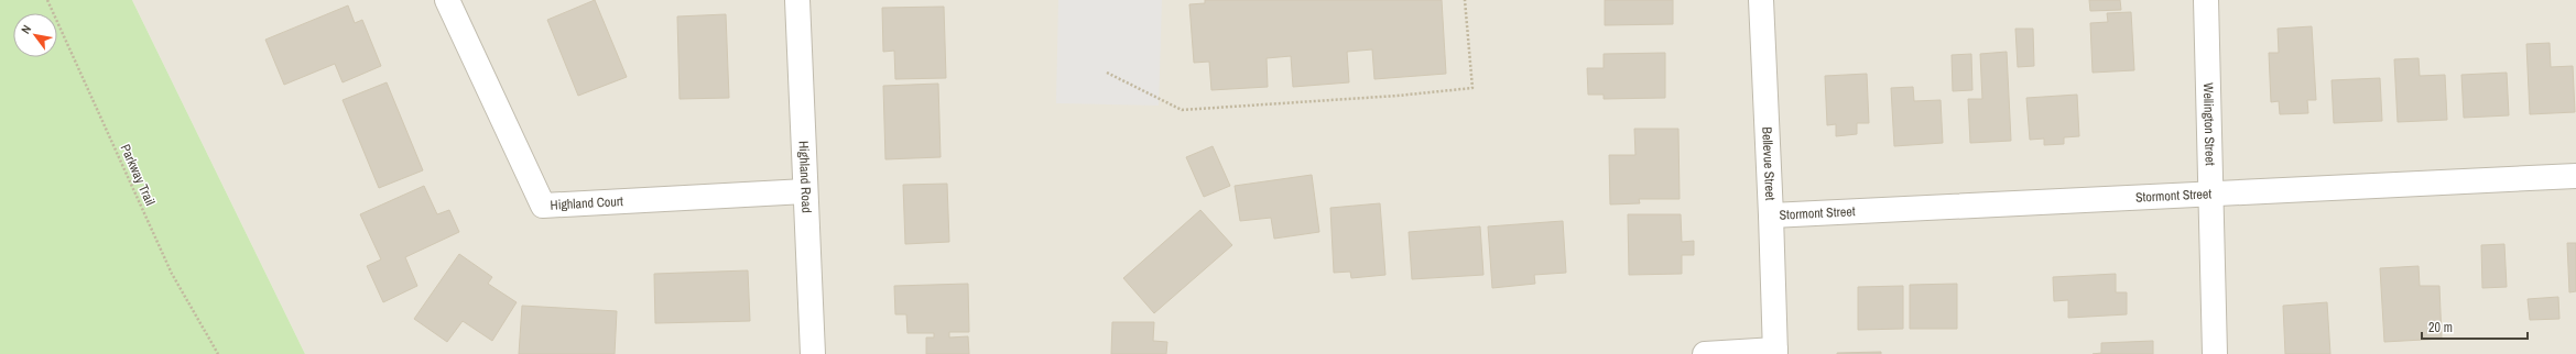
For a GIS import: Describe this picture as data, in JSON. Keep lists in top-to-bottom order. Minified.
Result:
{"streets":{"street":["Wellington Street","Bellevue Street","Highland Road","Stormont Street","Highland Court"],"path":["Parkway Trail"]},"crossings":[["Wellington Street","Stormont Street"],["Bellevue Street","Stormont Street"],["Highland Road","Highland Court"]],"scale_bar":"20 m","north":"top left"}
